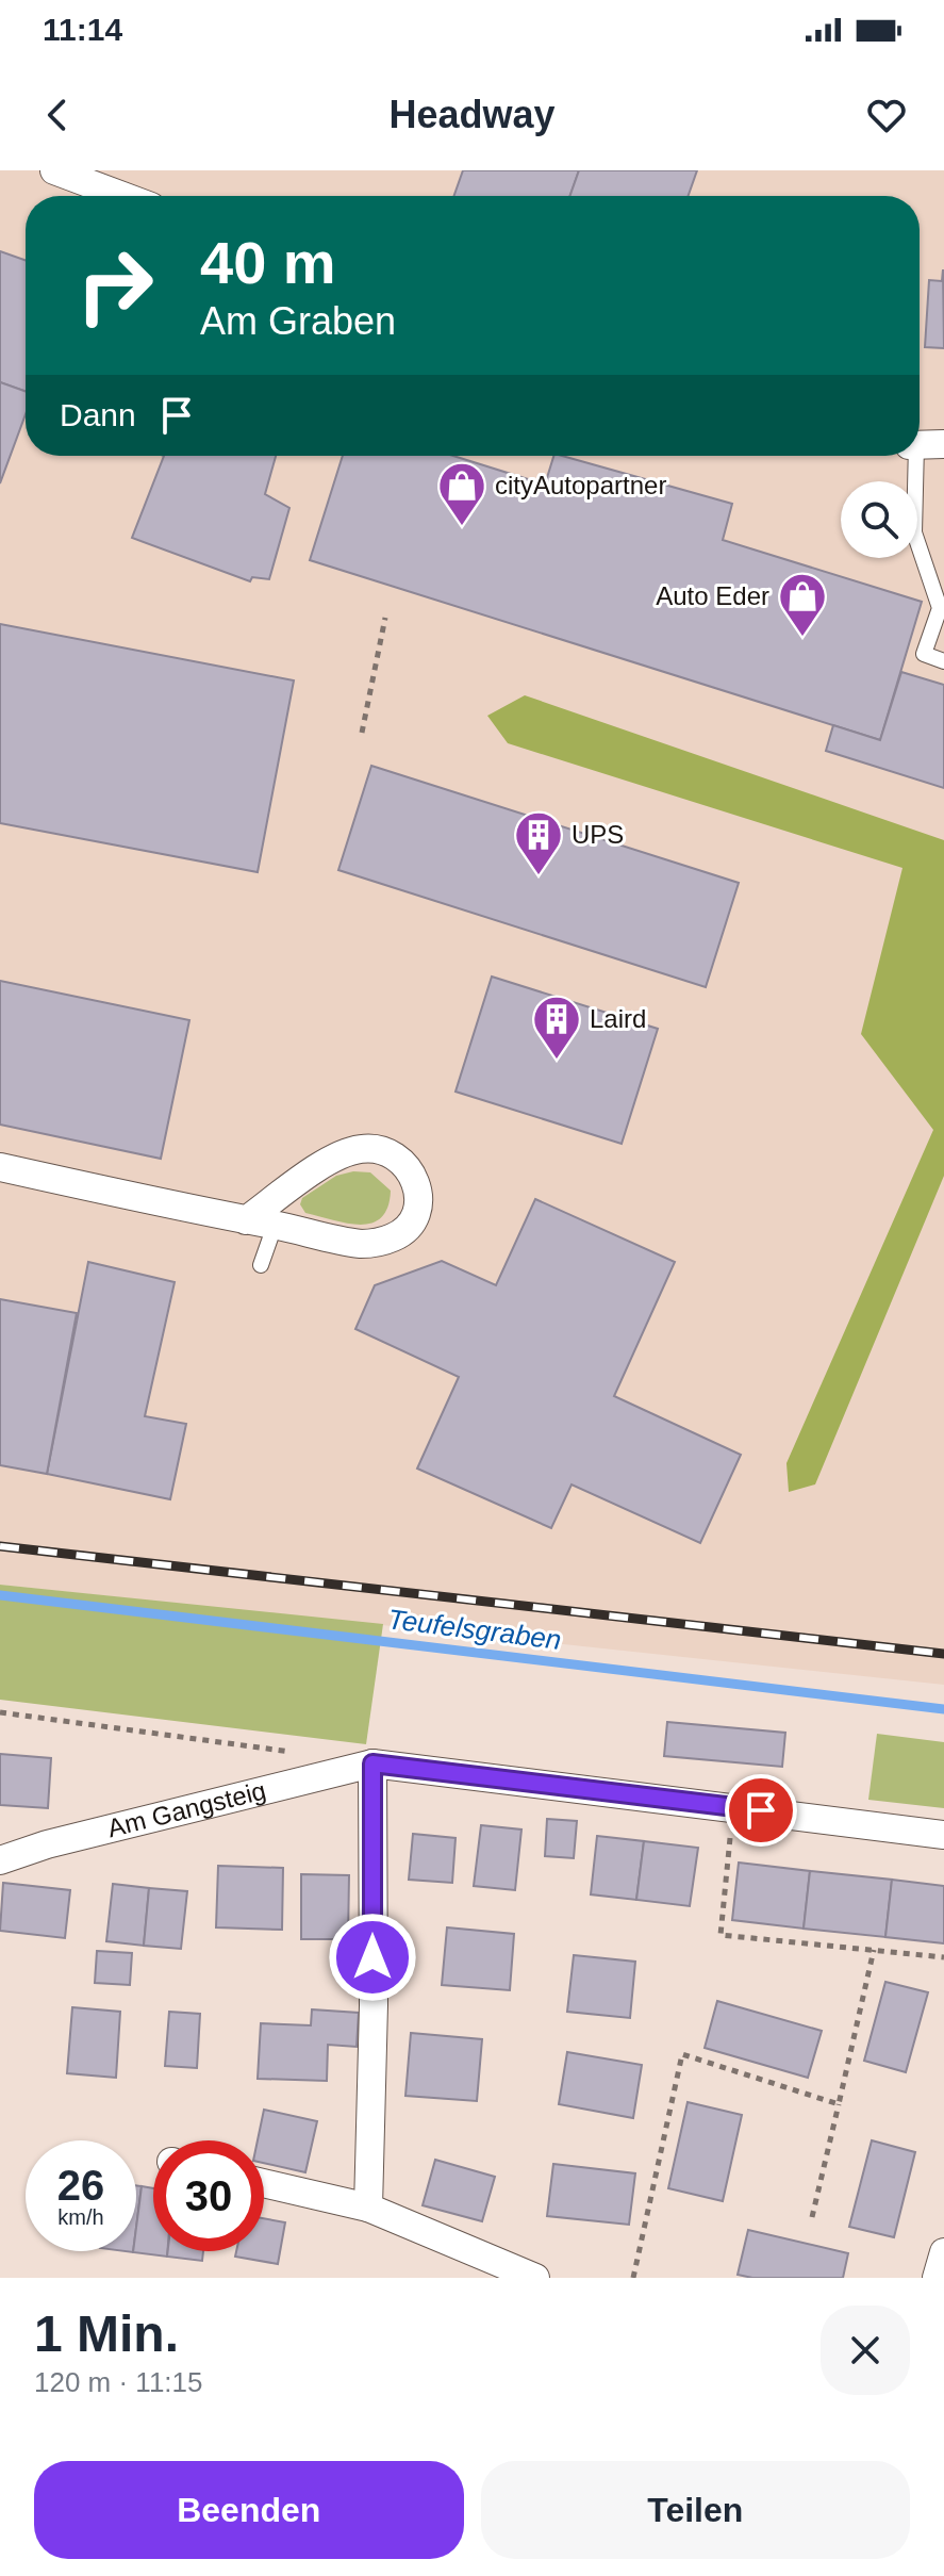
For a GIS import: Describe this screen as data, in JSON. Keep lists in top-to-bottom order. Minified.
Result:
{"streets":{"street":["Am Gangsteig"]},"water":["Teufelsgraben"],"places":{"shop":["cityAutopartner","Auto Eder"],"building":["UPS","Laird"]},"page":{"status":"11:14","header":"Headway","turn":["40 m","Am Graben"],"then":"Dann","speed":"26 km/h","limit":"30","heading":["1 Min.","120 m · 11:15"],"buttons":["Beenden","Teilen"]}}
